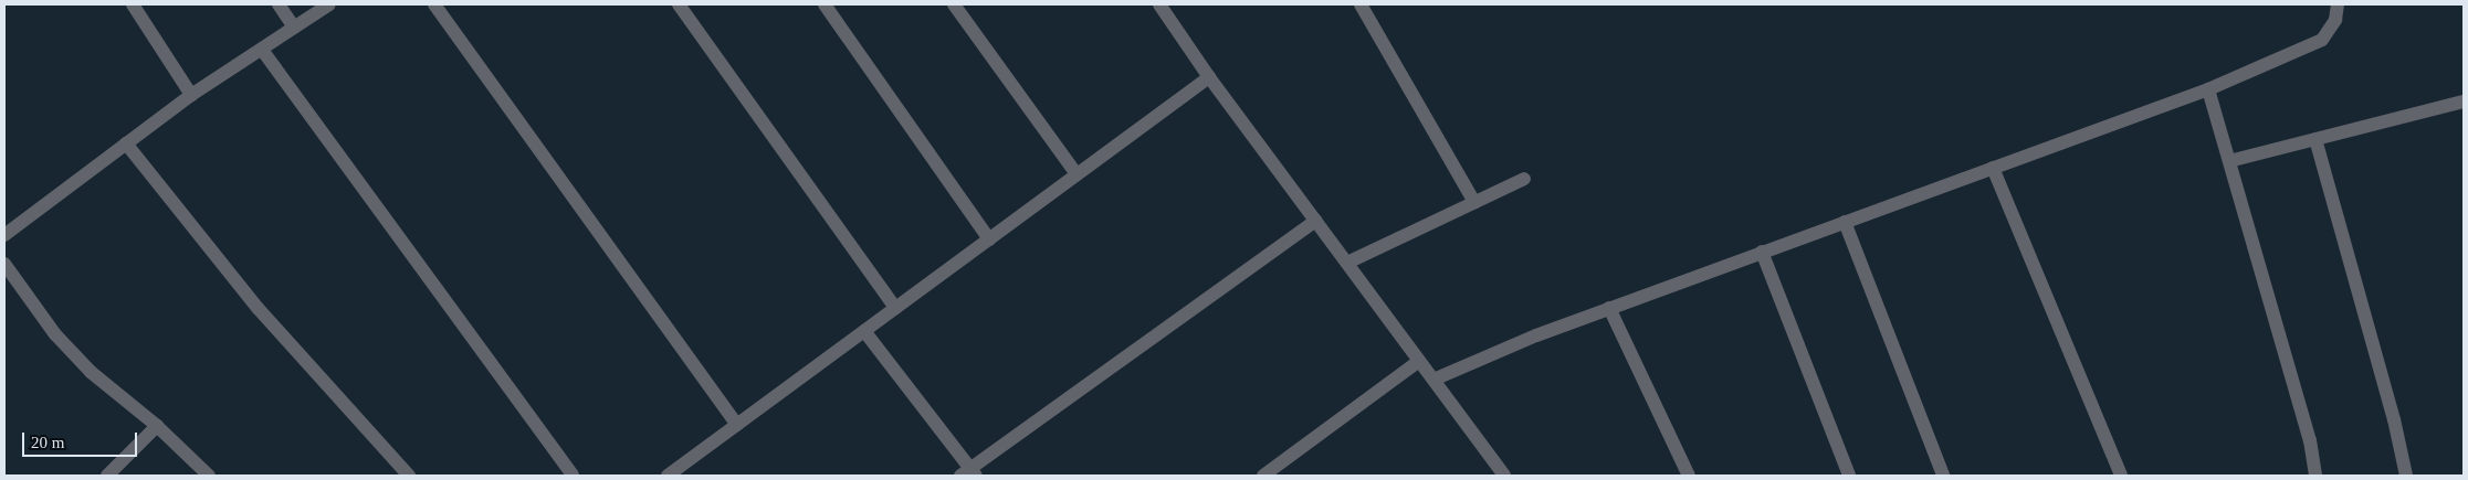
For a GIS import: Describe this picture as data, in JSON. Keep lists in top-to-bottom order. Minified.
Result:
{"scale_bar":"20 m"}
